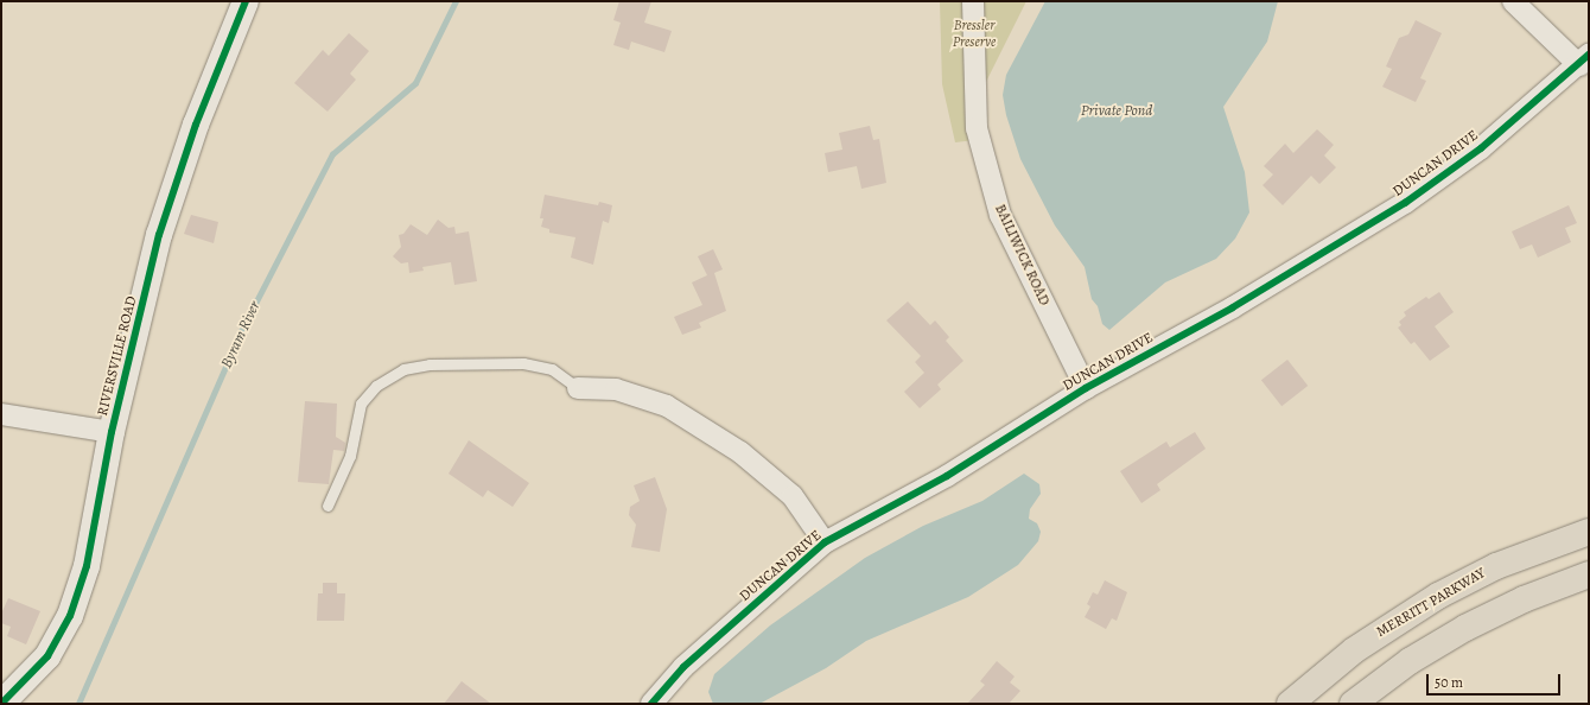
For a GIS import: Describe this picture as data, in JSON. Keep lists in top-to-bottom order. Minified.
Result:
{"streets":{"highway":["MERRITT PARKWAY"],"street":["DUNCAN DRIVE","BAILIWICK ROAD","RIVERSVILLE ROAD"]},"crossings":[["DUNCAN DRIVE","BAILIWICK ROAD"]],"water":["Private Pond","Byram River"],"parks":["Bressler Preserve"],"scale_bar":"50 m"}
